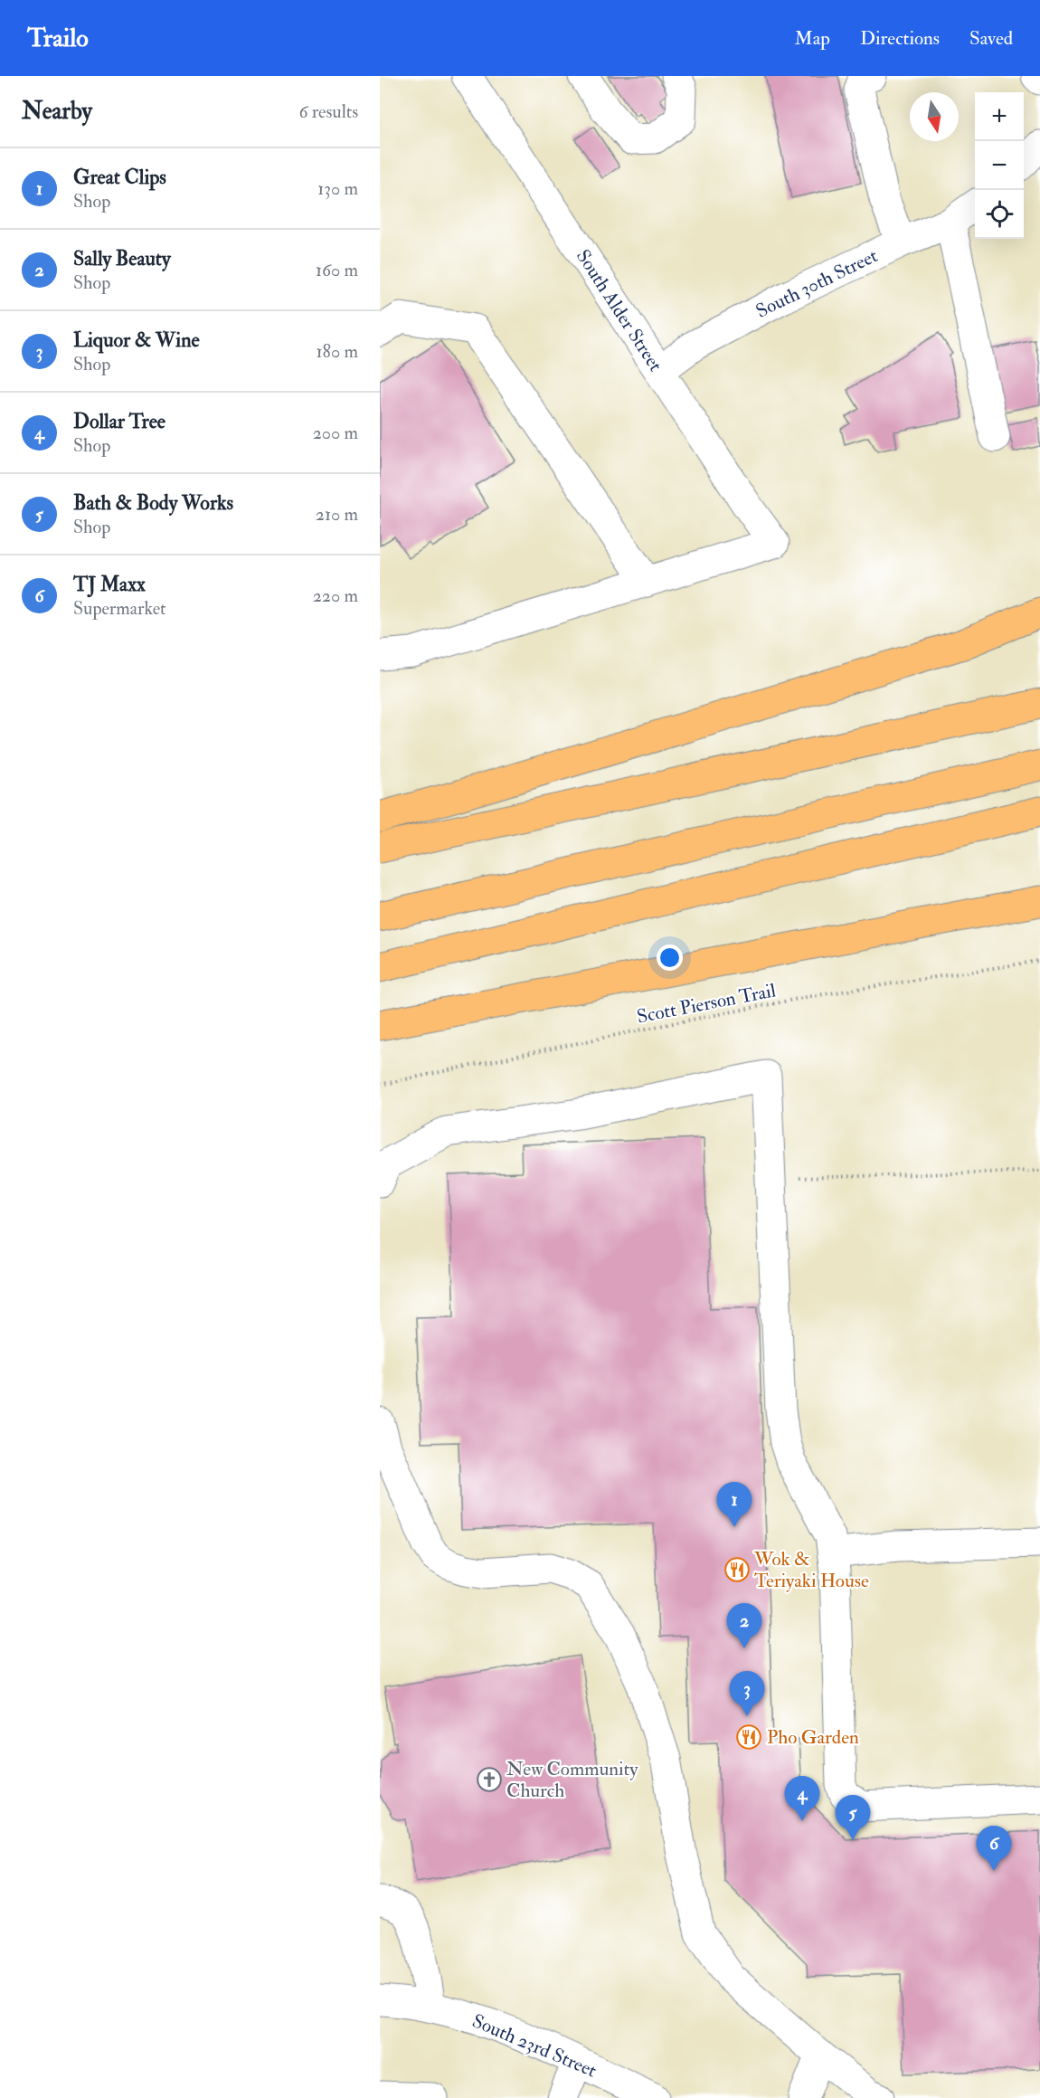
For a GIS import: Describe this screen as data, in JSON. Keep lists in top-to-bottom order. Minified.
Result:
{"streets":{"street":["South 30th Street","South Alder Street","South 23rd Street"],"path":["Scott Pierson Trail"]},"crossings":[["South 30th Street","South Alder Street"]],"places":{"restaurant":["Wok & Teriyaki House","Pho Garden"],"church":["New Community Church"]},"north":"bottom","page":{"header":"Trailo","nav":["Map","Directions","Saved"],"heading":["Nearby","6 results"],"map_buttons":["+","−"],"list":[{"mark":"1","name":"Great Clips","note":"Shop","value":"130 m"},{"mark":"2","name":"Sally Beauty","note":"Shop","value":"160 m"},{"mark":"3","name":"Liquor & Wine","note":"Shop","value":"180 m"},{"mark":"4","name":"Dollar Tree","note":"Shop","value":"200 m"},{"mark":"5","name":"Bath & Body Works","note":"Shop","value":"210 m"},{"mark":"6","name":"TJ Maxx","note":"Supermarket","value":"220 m"}],"pins":["1","2","3","4","5","6"]}}
